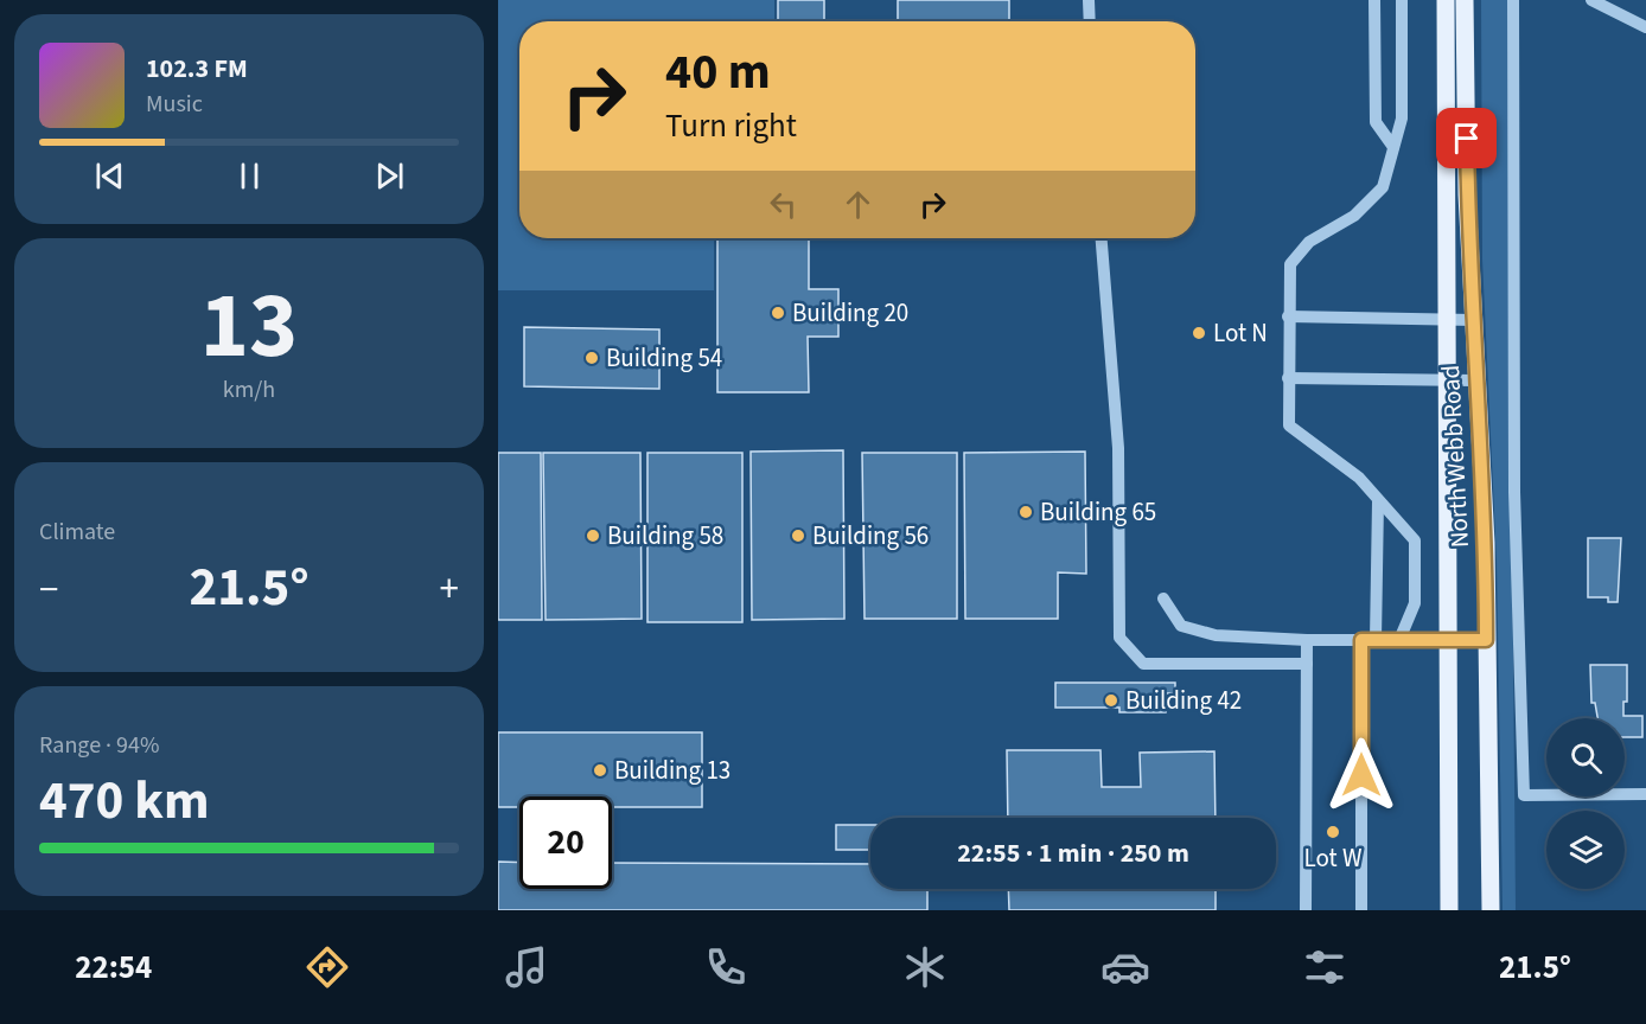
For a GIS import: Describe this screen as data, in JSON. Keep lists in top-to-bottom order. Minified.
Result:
{"streets":{"main road":["North Webb Road"]},"places":["Building 20","Lot N","Building 54","Building 65","Building 58","Building 56","Building 42","Building 13","Lot W"],"page":{"turn":["40 m","Turn right"],"song":["102.3 FM","Music"],"tile":[["13","km/h"],"Climate",["Range · 94%","470 km"]],"heat":["−","21.5°","+"],"limit":"20","trip":"22:55 · 1 min · 250 m","tabs":["22:54","21.5°"]}}
